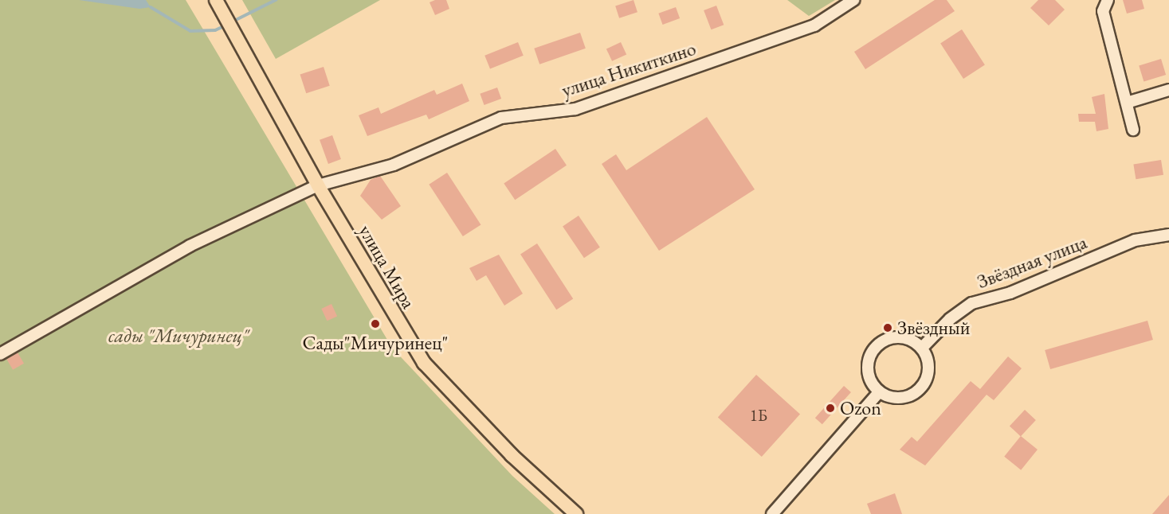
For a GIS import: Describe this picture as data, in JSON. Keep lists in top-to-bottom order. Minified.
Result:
{"streets":{"main road":["улица Мира"],"street":["улица Никиткино","Звёздная улица"]},"crossings":[["улица Никиткино","улица Мира"]],"parks":["сады \"Мичуринец\""],"places":["Сады\"Мичуринец\"","Звёздный","Ozon"],"house_numbers":["1Б"]}
